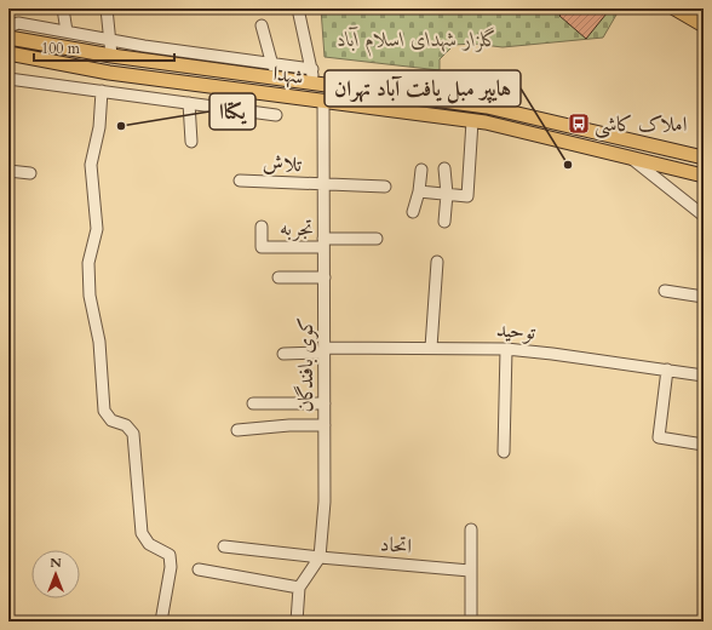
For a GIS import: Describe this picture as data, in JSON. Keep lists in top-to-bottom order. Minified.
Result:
{"streets":{"main road":["شهدا"],"street":["تلاش","تجربه","توحید","کوی بافندگان","اتحاد"]},"crossings":[["شهدا","کوی بافندگان"],["تلاش","کوی بافندگان"],["تجربه","کوی بافندگان"],["توحید","کوی بافندگان"],["کوی بافندگان","اتحاد"]],"parks":["گلزار شهدای اسلام آباد"],"places":{"bus stop":["املاک کاشی"],"other":["یکتاا","هایپر مبل یافت آباد تهران"]},"scale_bar":"100 m","north":"top"}
